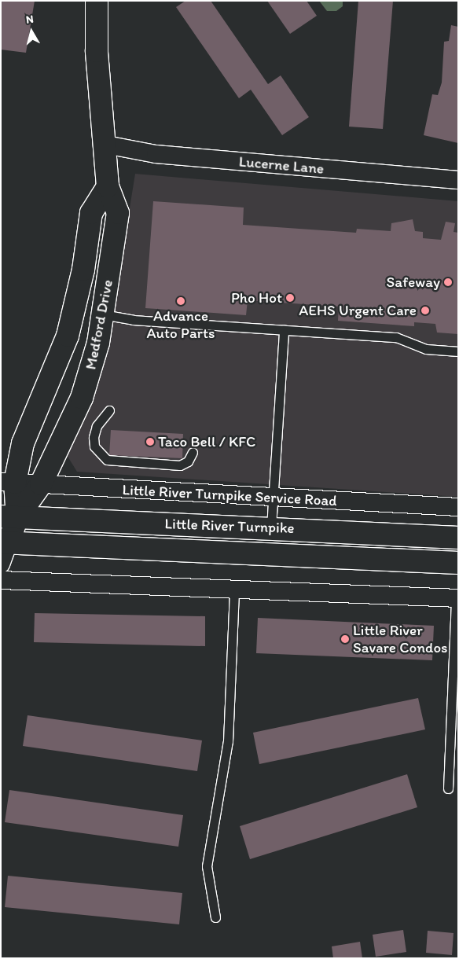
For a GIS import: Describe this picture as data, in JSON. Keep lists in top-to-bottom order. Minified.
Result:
{"streets":{"street":["Lucerne Lane","Medford Drive","Little River Turnpike Service Road","Little River Turnpike"]},"crossings":[["Lucerne Lane","Medford Drive"],["Medford Drive","Little River Turnpike Service Road"],["Medford Drive","Little River Turnpike"]],"places":["Safeway","Pho Hot","Advance Auto Parts","AEHS Urgent Care","Taco Bell / KFC","Little River Savare Condos"],"north":"top"}
